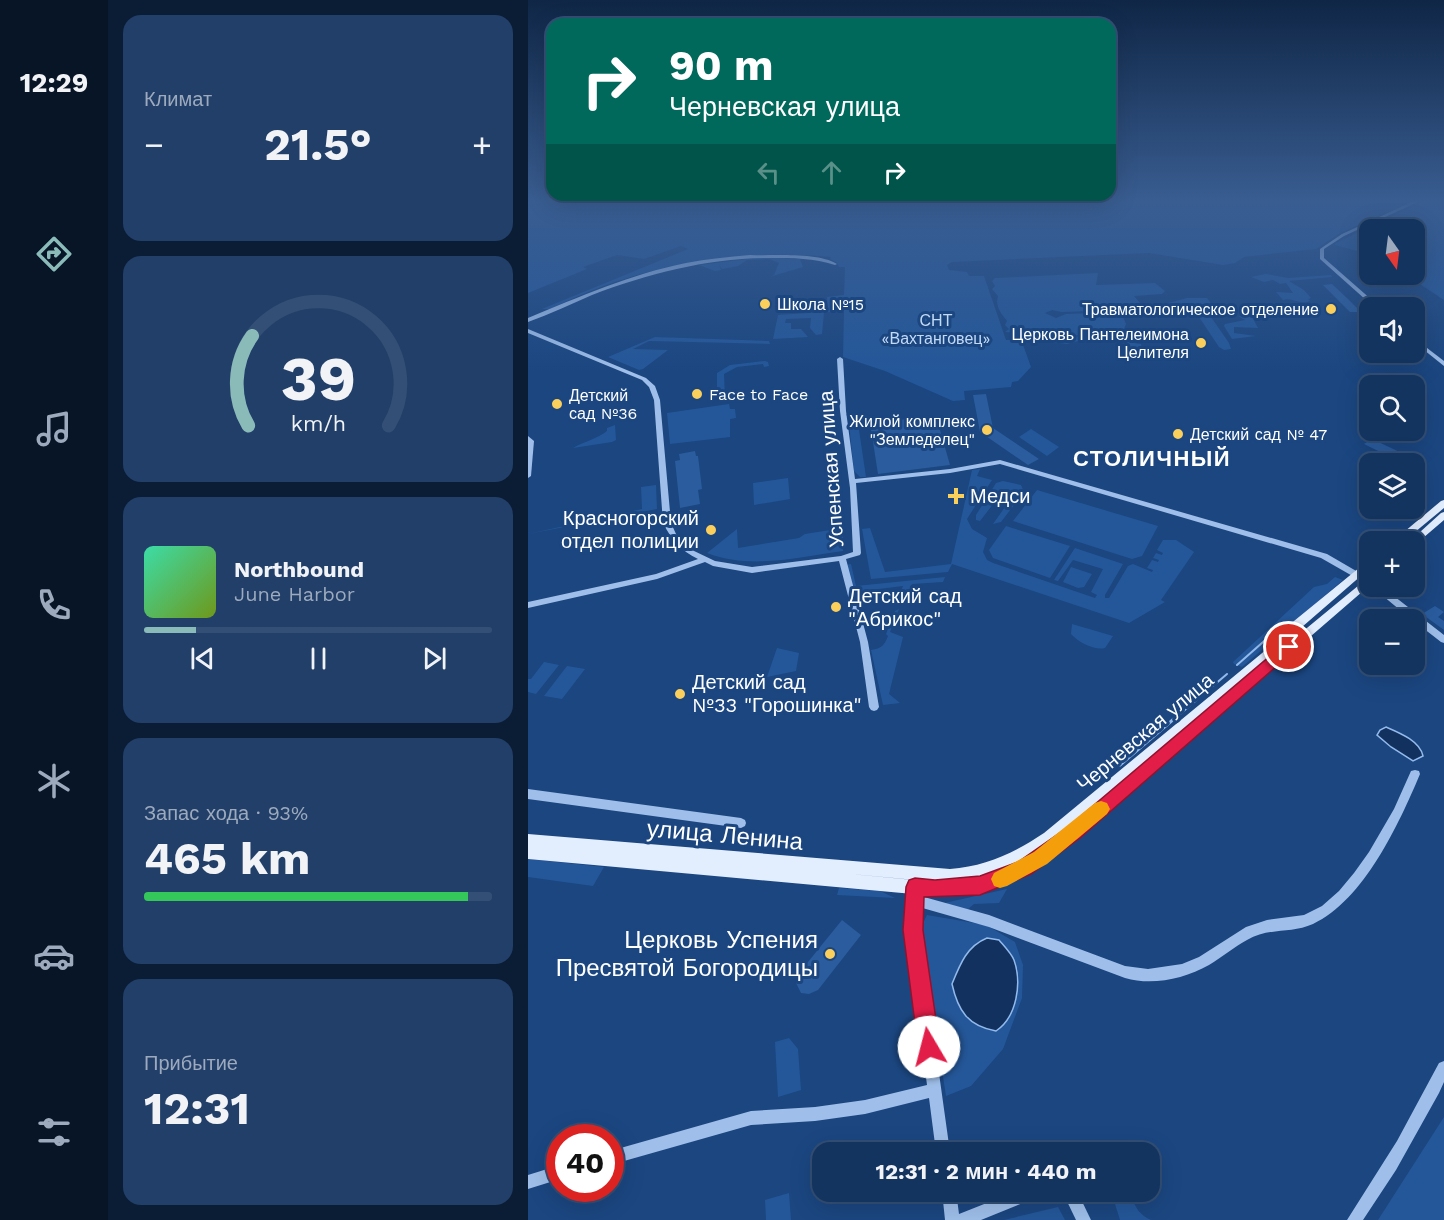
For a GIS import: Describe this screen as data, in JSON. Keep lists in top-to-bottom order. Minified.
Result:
{"streets":{"main road":["Черневская улица","улица Ленина"],"street":["Успенская улица"]},"crossings":[["Черневская улица","улица Ленина"]],"districts":["СТОЛИЧНЫЙ"],"parks":["СНТ «Вахтанговец»"],"places":{"other":["Школа №15","Травматологическое отделение","Церковь Пантелеимона Целителя","Face to Face","Детский сад №36","Жилой комплекс \"Земледелец\"","Детский сад № 47","Красногорский отдел полиции","Детский сад \"Абрикос\"","Детский сад №33 \"Горошинка\"","Церковь Успения Пресвятой Богородицы"],"health":["Медси"]},"north":"bottom","page":{"tabs":"12:29","tile":["Климат",["Запас хода · 93%","465 km"],["Прибытие","12:31"]],"turn":["90 m","Черневская улица"],"heat":["−","21.5°","+"],"map_buttons":["+","−"],"song":["Northbound","June Harbor"],"limit":"40","trip":"12:31 · 2 мин · 440 m","gauge":["39","km/h"]}}
